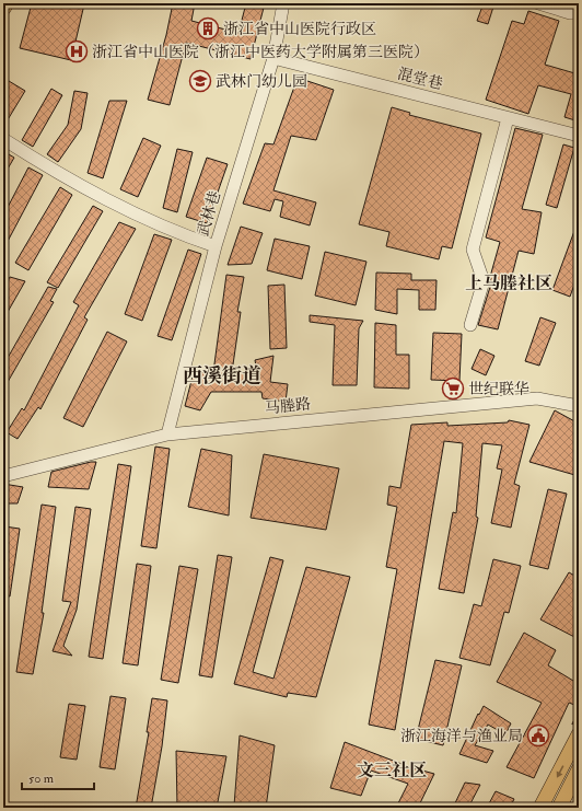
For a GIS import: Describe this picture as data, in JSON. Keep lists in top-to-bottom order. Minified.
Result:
{"streets":{"street":["混堂巷","武林巷","马塍路"]},"crossings":[["混堂巷","武林巷"],["武林巷","马塍路"]],"districts":["上马塍社区","西溪街道","文三社区"],"places":{"building":["浙江省中山医院行政区"],"hospital":["浙江省中山医院（浙江中医药大学附属第三医院）"],"school or university":["武林门幼儿园"],"supermarket":["世纪联华"],"public building":["浙江海洋与渔业局"]},"scale_bar":"50 m"}
